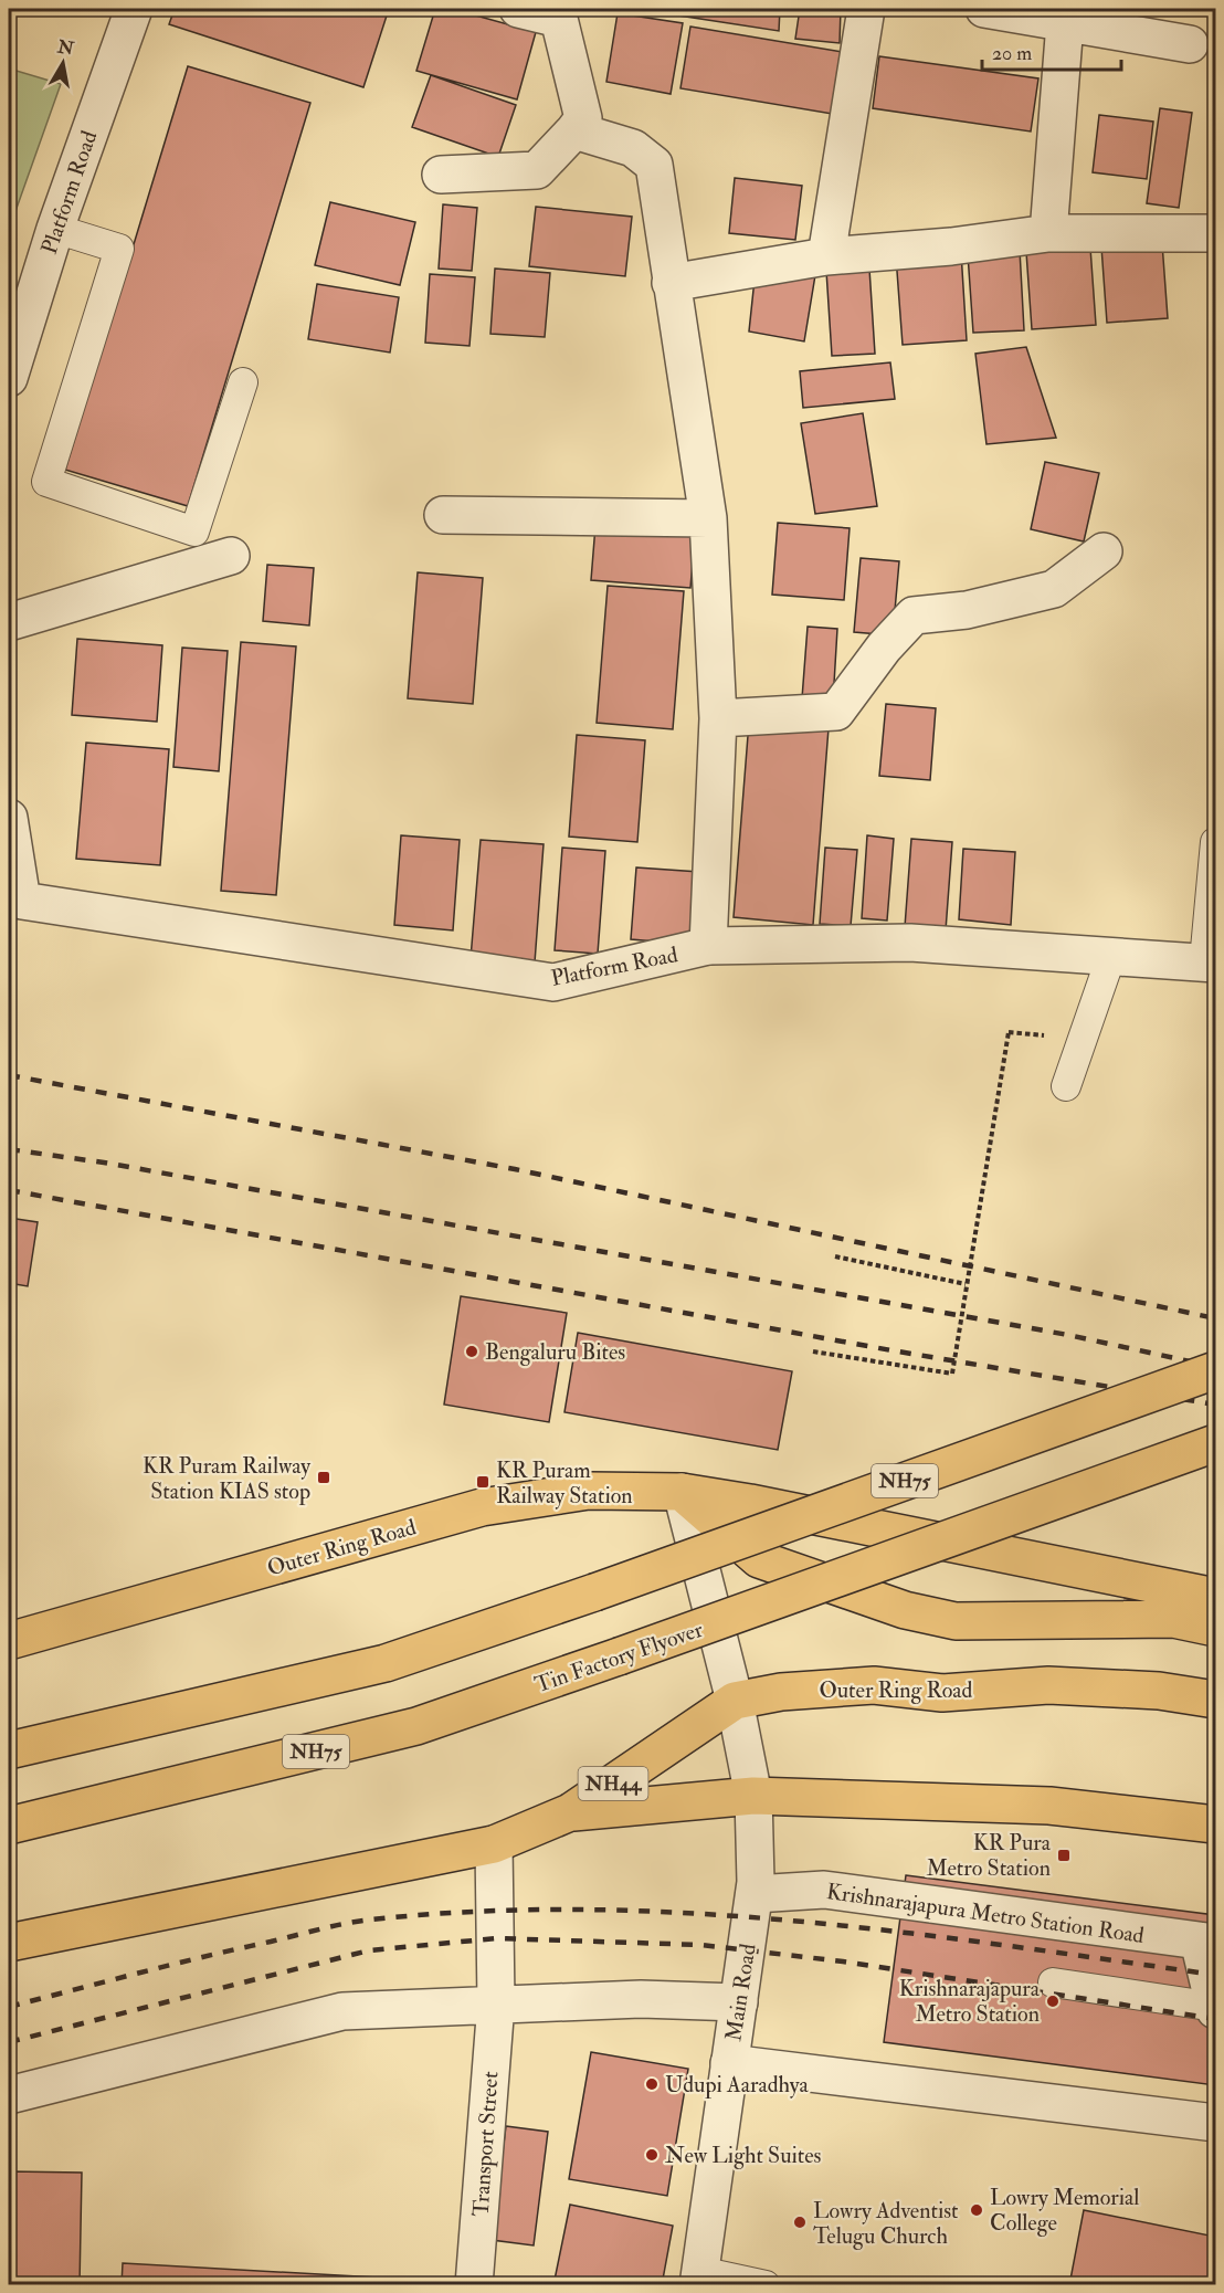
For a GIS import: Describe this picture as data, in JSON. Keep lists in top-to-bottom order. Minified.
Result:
{"streets":{"highway":["NH75","Outer Ring Road","Tin Factory Flyover","NH44"],"street":["Platform Road","Krishnarajapura Metro Station Road","Main Road","Transport Street"]},"crossings":[["Outer Ring Road","Main Road"],["Outer Ring Road","Transport Street"],["Krishnarajapura Metro Station Road","Main Road"]],"places":{"other":["Bengaluru Bites","Krishnarajapura Metro Station","Udupi Aaradhya","New Light Suites","Lowry Memorial College","Lowry Adventist Telugu Church"],"transit":["KR Puram Railway Station KIAS stop","KR Puram Railway Station","KR Pura Metro Station"]},"scale_bar":"20 m","north":"top"}
